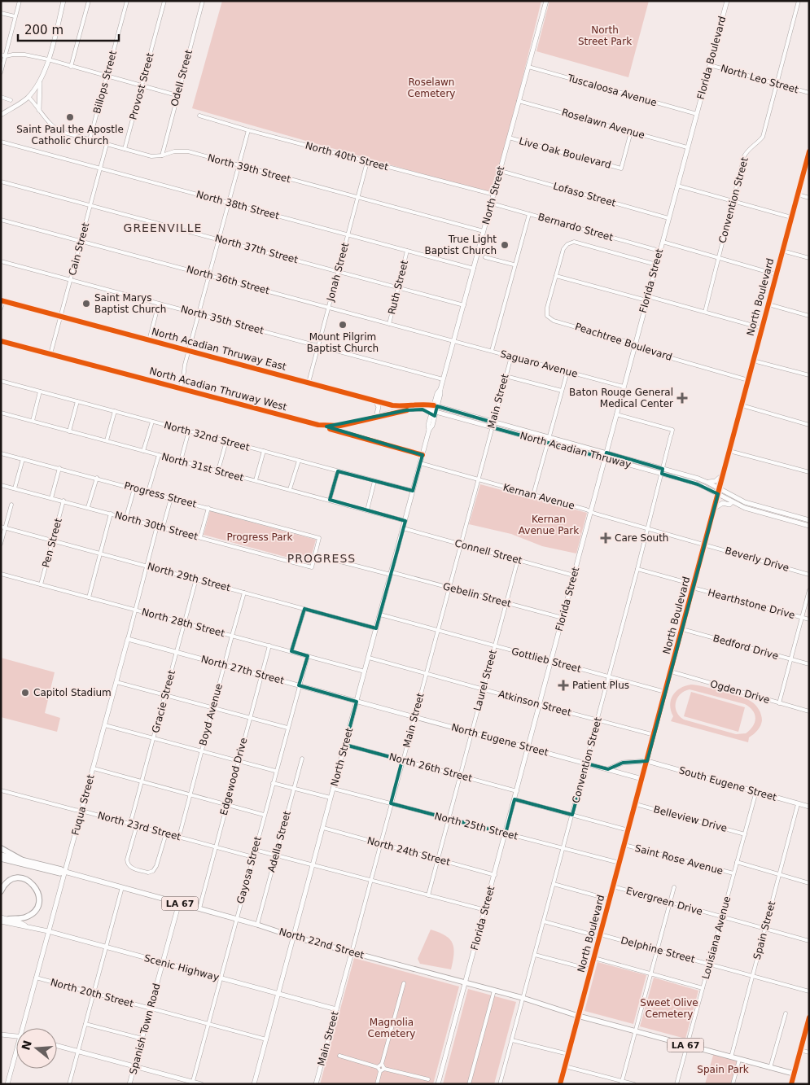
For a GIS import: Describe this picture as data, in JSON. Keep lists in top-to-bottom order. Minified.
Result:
{"streets":{"main road":["LA 67","North 22nd Street"],"street":["Florida Boulevard","Odell Street","North Leo Street","Billops Street","Provost Street","Tuscaloosa Avenue","Roselawn Avenue","Live Oak Boulevard","North 40th Street","North 39th Street","Lofaso Street","North Street","Convention Street","North 38th Street","Bernardo Street","Cain Street","North 37th Street","Jonah Street","North 36th Street","Florida Street","Ruth Street","North Boulevard","North 35th Street","Peachtree Boulevard","North Acadian Thruway East","Saguaro Avenue","North Acadian Thruway West","Main Street","North 32nd Street","North Acadian Thruway","North 31st Street","Progress Street","Kernan Avenue","North 30th Street","Pen Street","Connell Street","Beverly Drive","North 29th Street","Gebelin Street","Hearthstone Drive","North 28th Street","Bedford Drive","Gottlieb Street","North 27th Street","Laurel Street","Ogden Drive","Gracie Street","Atkinson Street","Boyd Avenue","North Eugene Street","North 26th Street","Edgewood Drive","South Eugene Street","Fuqua Street","Belleview Drive","North 23rd Street","North 25th Street","Adella Street","North 24th Street","Saint Rose Avenue","Gayosa Street","Evergreen Drive","Spain Street","Louisiana Avenue","Delphine Street","Scenic Highway","North 20th Street","Spanish Town Road"]},"crossings":[["Florida Boulevard","North Leo Street"],["Florida Boulevard","Tuscaloosa Avenue"],["Florida Boulevard","Florida Street"],["Odell Street","North 39th Street"],["North Leo Street","Convention Street"],["Billops Street","North 39th Street"],["Provost Street","North 39th Street"],["Tuscaloosa Avenue","North Street"],["Tuscaloosa Avenue","Florida Street"],["Roselawn Avenue","Live Oak Boulevard"],["Roselawn Avenue","North Street"],["Roselawn Avenue","Florida Street"],["Live Oak Boulevard","North Street"],["North 40th Street","North Street"],["North 40th Street","Jonah Street"],["North 39th Street","North Street"],["North 39th Street","Cain Street"],["North 39th Street","Jonah Street"],["Lofaso Street","North Street"],["Lofaso Street","Florida Street"],["North Street","North 38th Street"],["North Street","Bernardo Street"],["North Street","North 37th Street"],["North Street","North 36th Street"],["North Street","North 35th Street"],["North Street","North Acadian Thruway East"],["North Street","Saguaro Avenue"],["North Street","North Acadian Thruway West"],["North Street","North 32nd Street"],["North Street","North Acadian Thruway"],["North Street","North 31st Street"],["North Street","Kernan Avenue"],["North Street","Connell Street"],["North Street","North 29th Street"],["North Street","Gebelin Street"],["North Street","North 28th Street"],["North Street","Gottlieb Street"],["North Street","North 27th Street"],["North Street","Atkinson Street"],["North Street","North Eugene Street"],["North Street","North 26th Street"],["North Street","North 25th Street"],["North Street","North 24th Street"],["North Street","North 22nd Street"],["North Street","Scenic Highway"],["North Street","North 20th Street"],["Convention Street","Florida Street"],["Convention Street","North Acadian Thruway"],["Convention Street","Kernan Avenue"],["Convention Street","Hearthstone Drive"],["Convention Street","Gottlieb Street"],["Convention Street","Atkinson Street"],["Convention Street","North Eugene Street"],["Convention Street","North 25th Street"],["Convention Street","North 22nd Street"],["North 38th Street","Cain Street"],["North 38th Street","Jonah Street"],["North 38th Street","Ruth Street"],["Bernardo Street","Florida Street"],["Cain Street","North 37th Street"],["Cain Street","North 36th Street"],["Cain Street","North 35th Street"],["Cain Street","North Acadian Thruway East"],["Cain Street","North Acadian Thruway West"],["North 37th Street","Jonah Street"],["North 37th Street","Ruth Street"],["Jonah Street","North 36th Street"],["Jonah Street","North 35th Street"],["Jonah Street","North Acadian Thruway East"],["North 36th Street","Ruth Street"],["North 36th Street","Saguaro Avenue"],["Florida Street","Peachtree Boulevard"],["Florida Street","Saguaro Avenue"],["Florida Street","North Acadian Thruway"],["Florida Street","Kernan Avenue"],["Florida Street","Connell Street"],["Florida Street","Gebelin Street"],["Florida Street","Gottlieb Street"],["Florida Street","Atkinson Street"],["Florida Street","North Eugene Street"],["Florida Street","North 26th Street"],["Florida Street","North 25th Street"],["Florida Street","North 24th Street"],["Florida Street","North 22nd Street"],["North Boulevard","Peachtree Boulevard"],["North Boulevard","North Acadian Thruway"],["North Boulevard","Kernan Avenue"],["North Boulevard","Beverly Drive"],["North Boulevard","Hearthstone Drive"],["North Boulevard","Bedford Drive"],["North Boulevard","Gottlieb Street"],["North Boulevard","Ogden Drive"],["North Boulevard","Atkinson Street"],["North Boulevard","North Eugene Street"],["North Boulevard","South Eugene Street"],["North Boulevard","Belleview Drive"],["North Boulevard","North 25th Street"],["North Boulevard","Saint Rose Avenue"],["North Boulevard","Evergreen Drive"],["North Boulevard","LA 67"],["North Boulevard","North 22nd Street"],["North Boulevard","Delphine Street"],["North Acadian Thruway East","North Acadian Thruway"],["Saguaro Avenue","Main Street"],["North Acadian Thruway West","North Acadian Thruway"],["Main Street","North Acadian Thruway"],["Main Street","Kernan Avenue"],["Main Street","Connell Street"],["Main Street","Gebelin Street"],["Main Street","Gottlieb Street"],["Main Street","Atkinson Street"],["Main Street","North Eugene Street"],["Main Street","North 26th Street"],["Main Street","North 25th Street"],["Main Street","North 24th Street"],["Main Street","North 22nd Street"],["Main Street","Scenic Highway"],["Progress Street","North 30th Street"],["Kernan Avenue","Beverly Drive"],["North 30th Street","Pen Street"],["North 30th Street","Fuqua Street"],["Pen Street","North 29th Street"],["Pen Street","North 28th Street"],["Connell Street","Laurel Street"],["North 29th Street","Gracie Street"],["North 29th Street","Boyd Avenue"],["North 29th Street","Fuqua Street"],["Gebelin Street","Laurel Street"],["North 28th Street","Gracie Street"],["North 28th Street","Boyd Avenue"],["North 28th Street","Edgewood Drive"],["North 28th Street","Fuqua Street"],["North 28th Street","Gayosa Street"],["Gottlieb Street","Laurel Street"],["North 27th Street","Gracie Street"],["North 27th Street","Boyd Avenue"],["North 27th Street","North Eugene Street"],["North 27th Street","Edgewood Drive"],["North 27th Street","Fuqua Street"],["North 27th Street","Gayosa Street"],["Laurel Street","Atkinson Street"],["Laurel Street","North Eugene Street"],["Laurel Street","North 26th Street"],["Laurel Street","North 25th Street"],["Laurel Street","North 24th Street"],["Gracie Street","North 23rd Street"],["Boyd Avenue","North 23rd Street"],["North Eugene Street","South Eugene Street"],["Edgewood Drive","North 23rd Street"],["Edgewood Drive","North 22nd Street"],["South Eugene Street","Spain Street"],["South Eugene Street","Louisiana Avenue"],["Fuqua Street","North 23rd Street"],["Fuqua Street","North 22nd Street"],["Fuqua Street","Scenic Highway"],["Fuqua Street","North 20th Street"],["Belleview Drive","Louisiana Avenue"],["North 23rd Street","Gayosa Street"],["Adella Street","North 22nd Street"],["Saint Rose Avenue","Spain Street"],["Saint Rose Avenue","Louisiana Avenue"],["Gayosa Street","North 22nd Street"],["Gayosa Street","Scenic Highway"],["Gayosa Street","North 20th Street"],["Evergreen Drive","Spain Street"],["Evergreen Drive","Louisiana Avenue"],["LA 67","Spain Street"],["LA 67","Louisiana Avenue"],["LA 67","North 22nd Street"],["Spain Street","Delphine Street"],["Louisiana Avenue","Delphine Street"],["North 22nd Street","Spanish Town Road"],["Scenic Highway","Spanish Town Road"],["North 20th Street","Spanish Town Road"]],"districts":["GREENVILLE","PROGRESS"],"parks":["North Street Park","Roselawn Cemetery","Kernan Avenue Park","Progress Park","Sweet Olive Cemetery","Magnolia Cemetery","Spain Park"],"places":{"other":["Saint Paul the Apostle Catholic Church","True Light Baptist Church","Saint Marys Baptist Church","Mount Pilgrim Baptist Church","Capitol Stadium"],"health":["Baton Rouge General Medical Center","Care South","Patient Plus"]},"scale_bar":"200 m","north":"left"}
